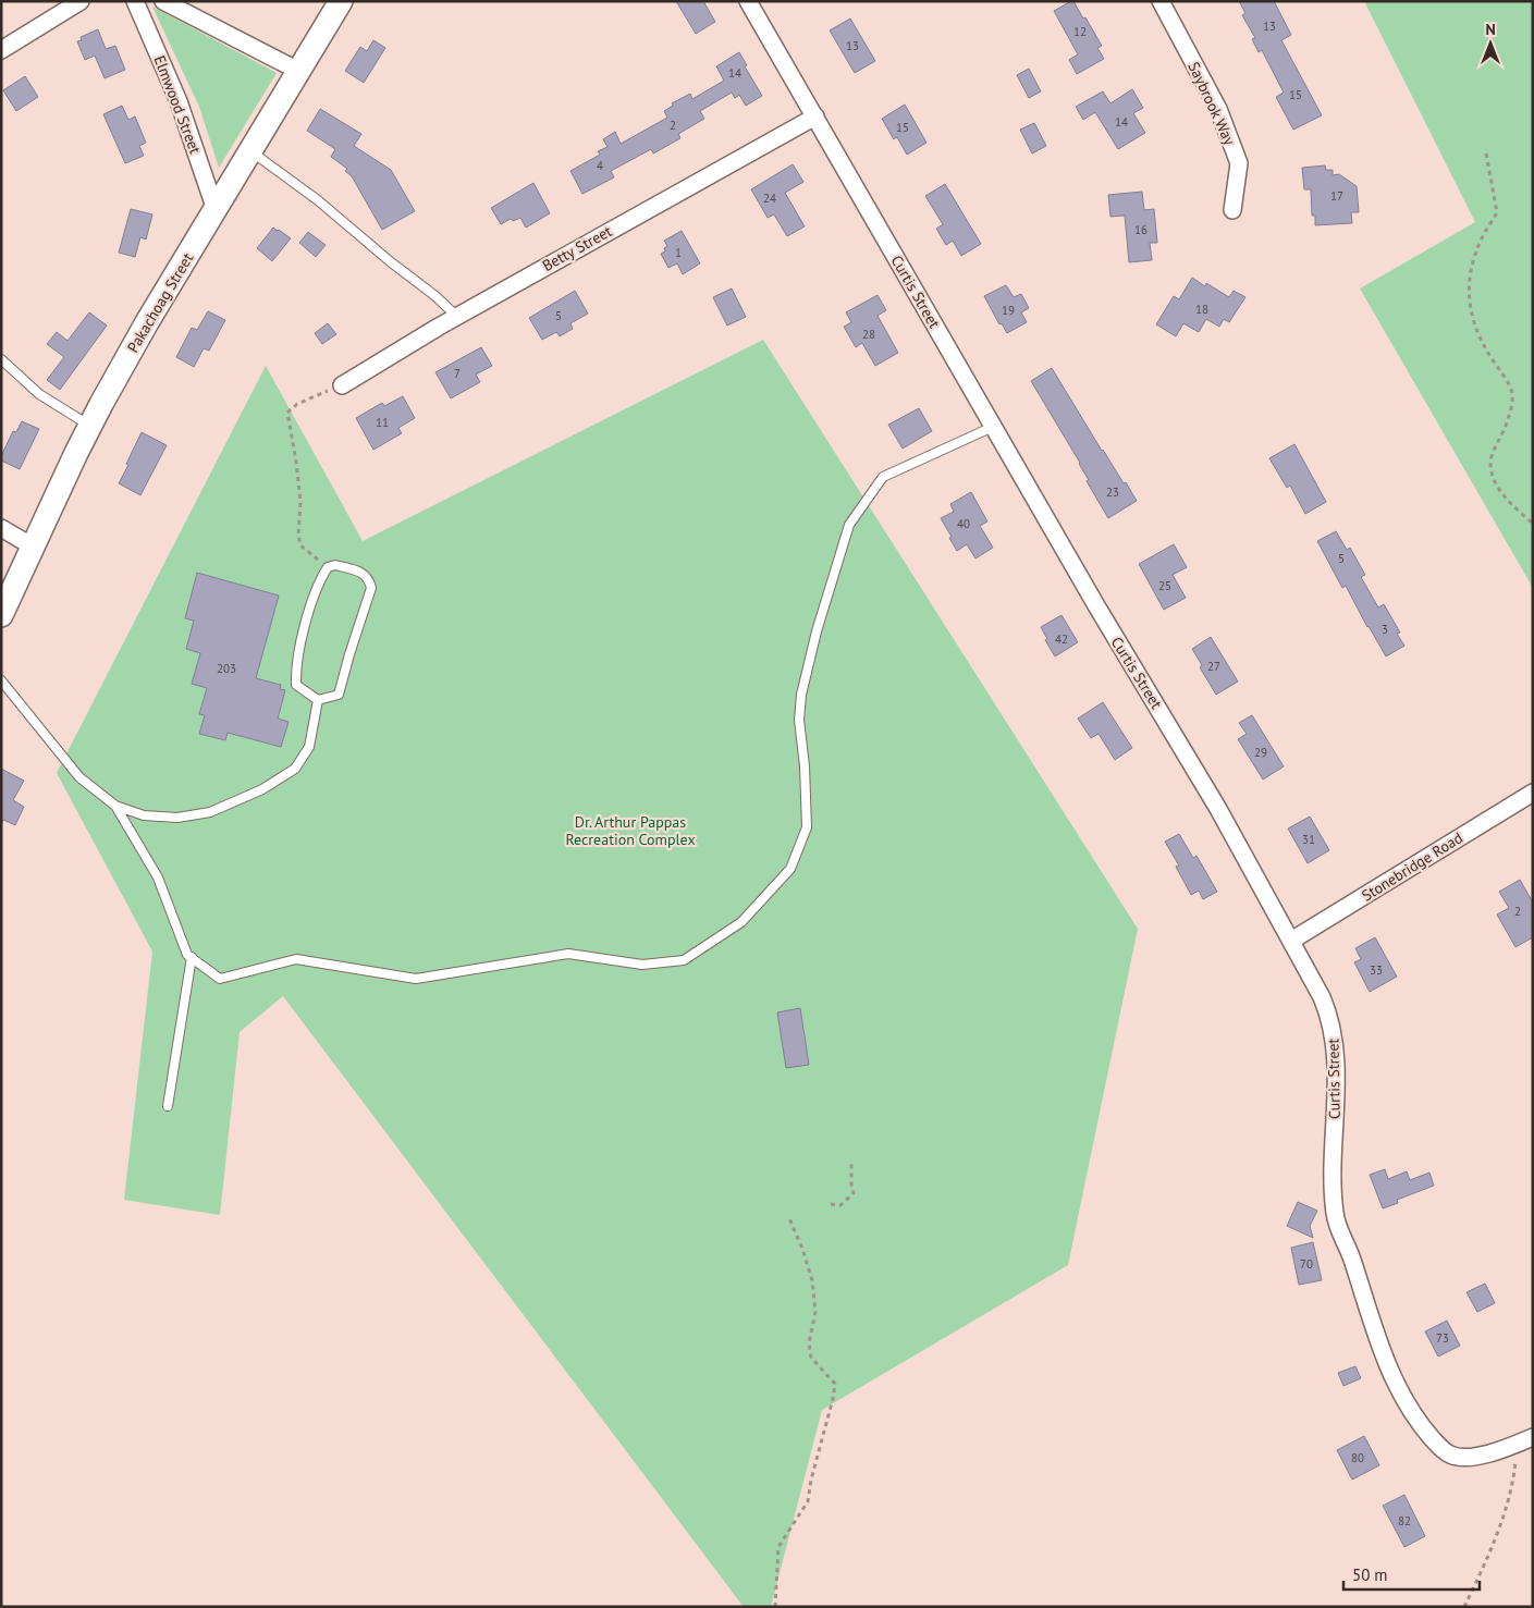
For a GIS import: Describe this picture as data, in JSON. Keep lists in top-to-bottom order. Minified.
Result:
{"streets":{"street":["Saybrook Way","Elmwood Street","Betty Street","Curtis Street","Pakachoag Street","Stonebridge Road"]},"crossings":[["Elmwood Street","Pakachoag Street"],["Betty Street","Curtis Street"],["Curtis Street","Stonebridge Road"]],"parks":["Dr. Arthur Pappas Recreation Complex"],"house_numbers":["13","12","13","14","15","14","2","15","4","17","24","16","1","18","19","5","28","7","11","23","40","5","25","3","42","27","203","29","31","2","33","70","73","80","82"],"scale_bar":"50 m","north":"top"}
